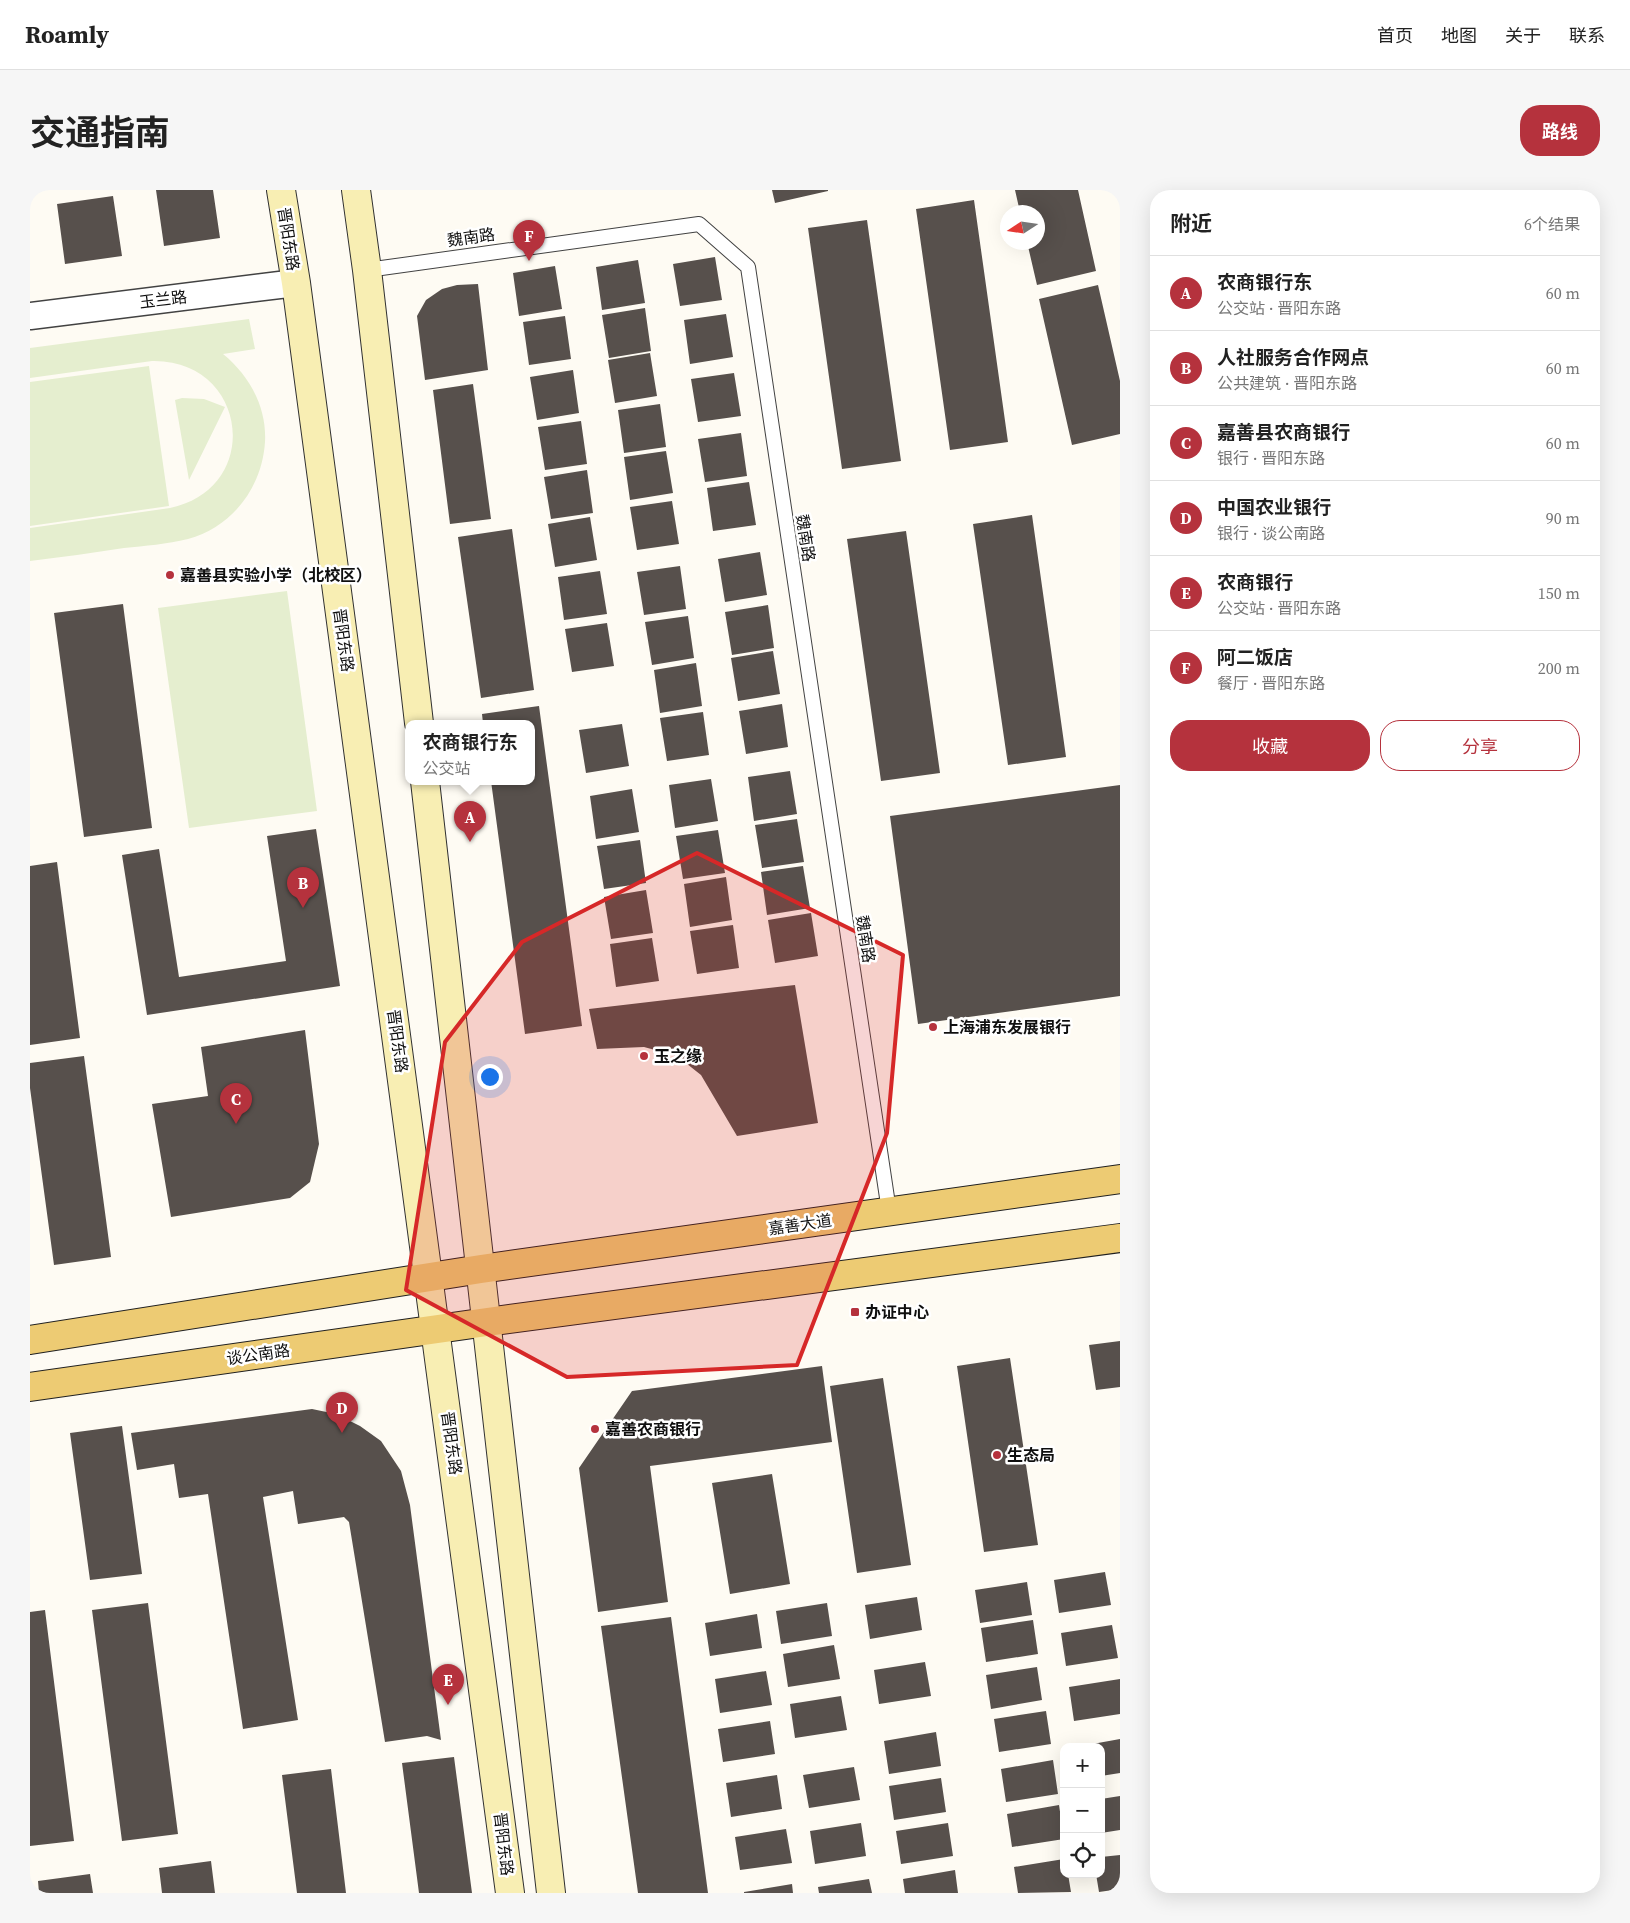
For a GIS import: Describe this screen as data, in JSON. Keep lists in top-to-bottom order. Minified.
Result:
{"streets":{"main road":["晋阳东路","嘉善大道","谈公南路"],"street":["玉兰路"],"lane":["魏南路"]},"crossings":[["魏南路","嘉善大道"],["晋阳东路","玉兰路"],["晋阳东路","谈公南路"]],"places":{"other":["嘉善县实验小学（北校区）","上海浦东发展银行","玉之缘","嘉善农商银行","生态局"],"transit":["办证中心"]},"north":"left","page":{"header":"Roamly","nav":["首页","地图","关于","联系"],"title":"交通指南","buttons":["路线",["收藏","分享"]],"heading":["附近","6个结果"],"pins":["F","A","B","C","D","E"],"list":[{"mark":"A","name":"农商银行东","note":"公交站 · 晋阳东路","value":"60 m"},{"mark":"B","name":"人社服务合作网点","note":"公共建筑 · 晋阳东路","value":"60 m"},{"mark":"C","name":"嘉善县农商银行","note":"银行 · 晋阳东路","value":"60 m"},{"mark":"D","name":"中国农业银行","note":"银行 · 谈公南路","value":"90 m"},{"mark":"E","name":"农商银行","note":"公交站 · 晋阳东路","value":"150 m"},{"mark":"F","name":"阿二饭店","note":"餐厅 · 晋阳东路","value":"200 m"}],"popup":["农商银行东","公交站"],"map_buttons":["+","−"]}}
